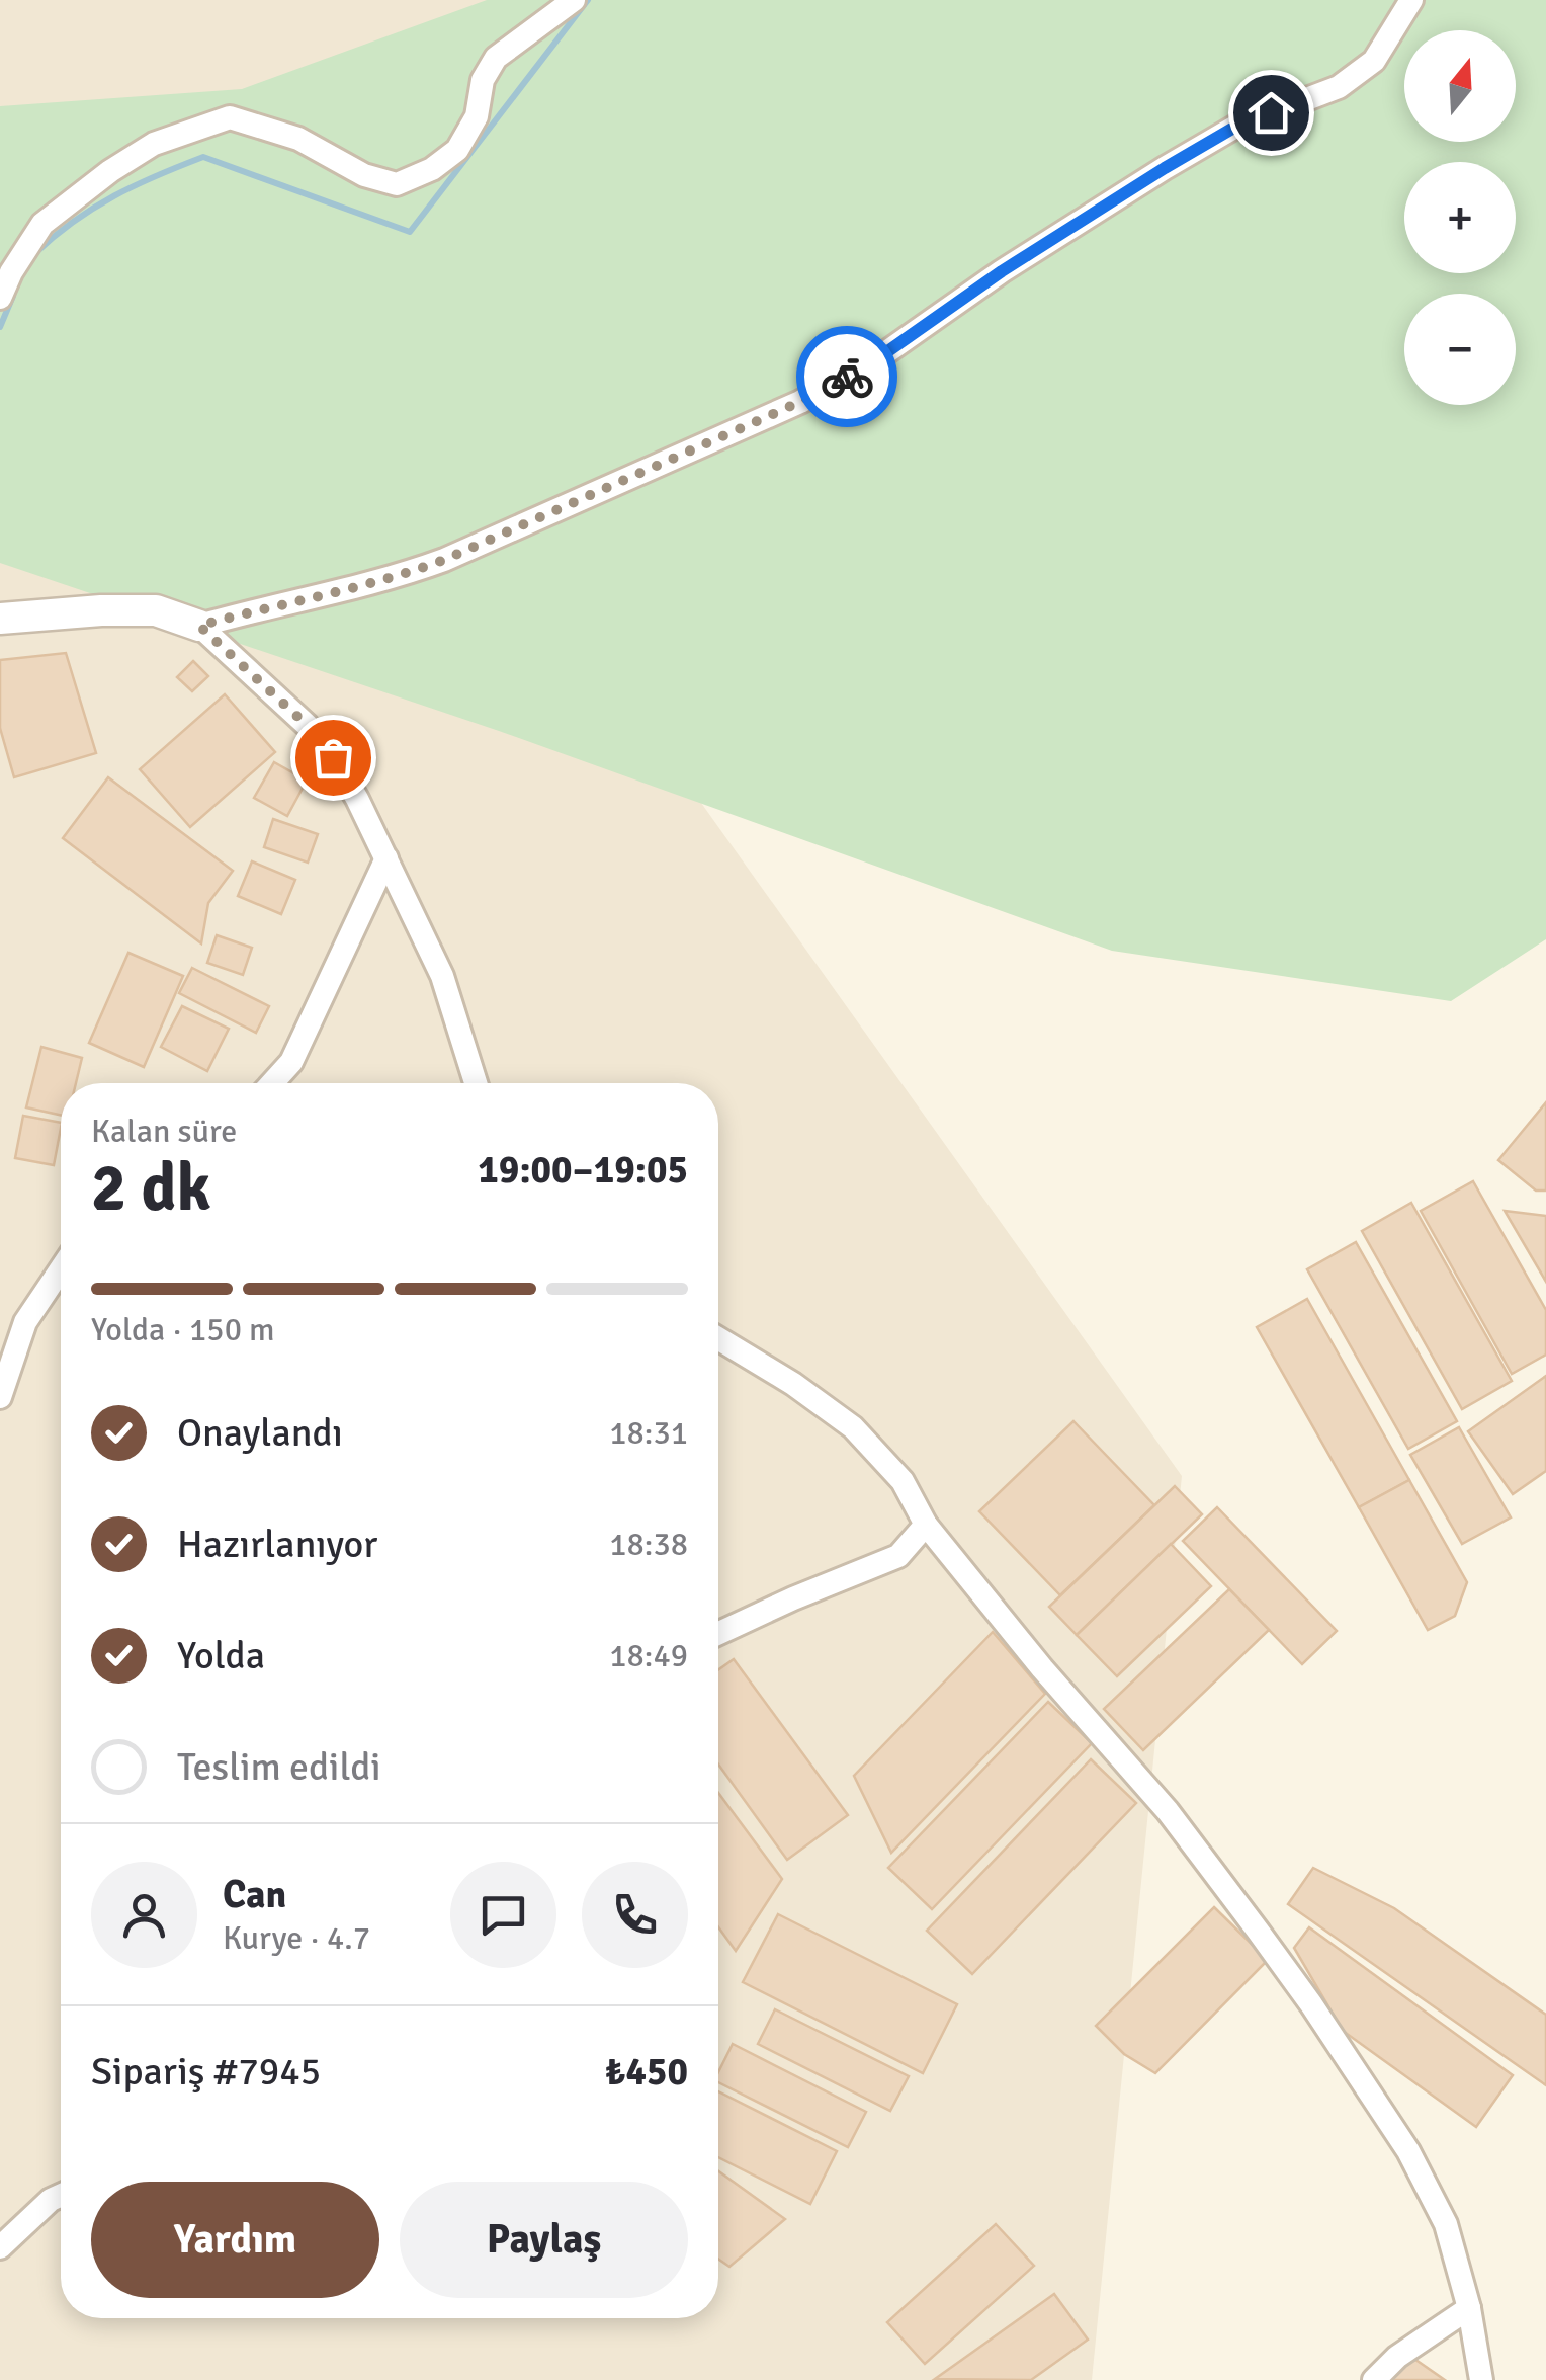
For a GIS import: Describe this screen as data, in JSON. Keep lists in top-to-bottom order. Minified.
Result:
{"north":"top","page":{"map_buttons":["+","−"],"heading":["2 dk","Kalan süre","19:00–19:05"],"panel":["Can","Kurye · 4.7","Sipariş #7945","₺450"],"bar":"Yolda · 150 m","list":[["Onaylandı","18:31"],["Hazırlanıyor","18:38"],["Yolda","18:49"],"Teslim edildi"],"buttons":["Yardım","Paylaş"]}}
